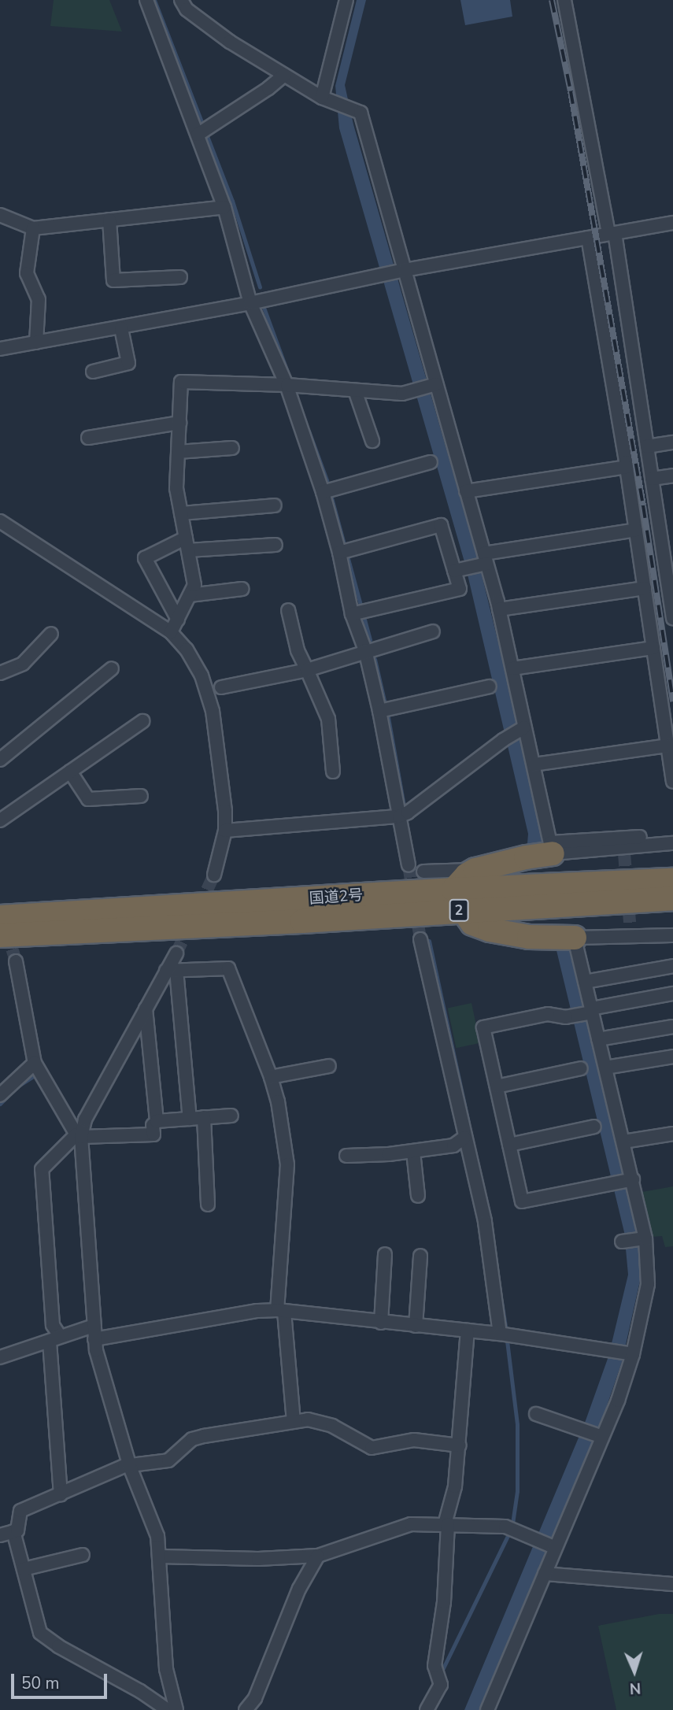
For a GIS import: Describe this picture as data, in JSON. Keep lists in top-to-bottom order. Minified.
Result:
{"streets":{"highway":["国道2号","2"]},"scale_bar":"50 m","north":"bottom"}
